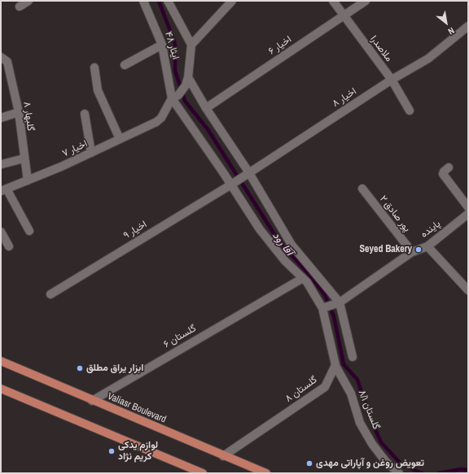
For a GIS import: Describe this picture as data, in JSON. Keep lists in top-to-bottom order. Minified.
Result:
{"streets":{"main road":["Valiasr Boulevard"],"street":["ایثار ۴۸","اخیار ۶","ملاصدرا","اخیار ۸","گلبهار ۸","اخیار ۷","پور صادق ۲","پاینده","اخیار ۹","گلستان ۶","گلستان ۸","گلستان ۸/۱"]},"crossings":[["ایثار ۴۸","اخیار ۷"],["اخیار ۶","ملاصدرا"],["ملاصدرا","اخیار ۸"],["اخیار ۸","اخیار ۹"],["گلبهار ۸","اخیار ۷"],["پور صادق ۲","پاینده"],["گلستان ۶","Valiasr Boulevard"],["گلستان ۸","Valiasr Boulevard"],["گلستان ۸","گلستان ۸/۱"]],"water":["آقا رود"],"places":["Seyed Bakery","ابزار یراق مطلق","لوازم یدکی کریم نژاد","تعویض روغن و آپاراتی مهدی"],"north":"bottom right"}
